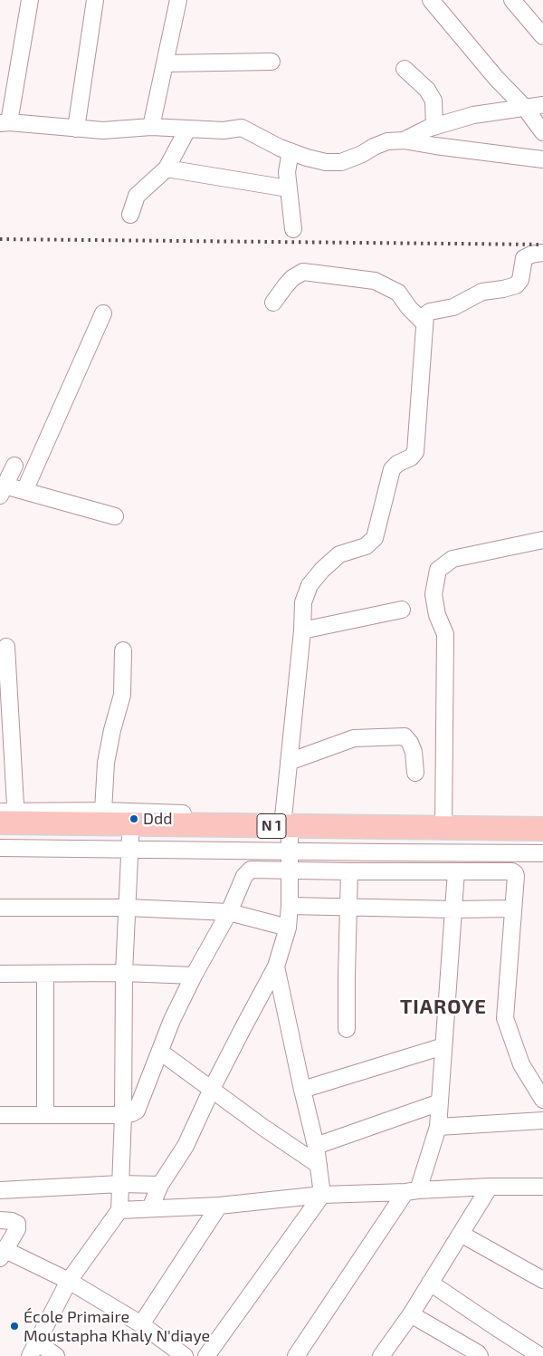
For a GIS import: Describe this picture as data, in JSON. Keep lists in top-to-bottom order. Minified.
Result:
{"streets":{"highway":["N 1"]},"districts":["TIAROYE"],"places":["Ddd","École Primaire Moustapha Khaly N'diaye"]}
